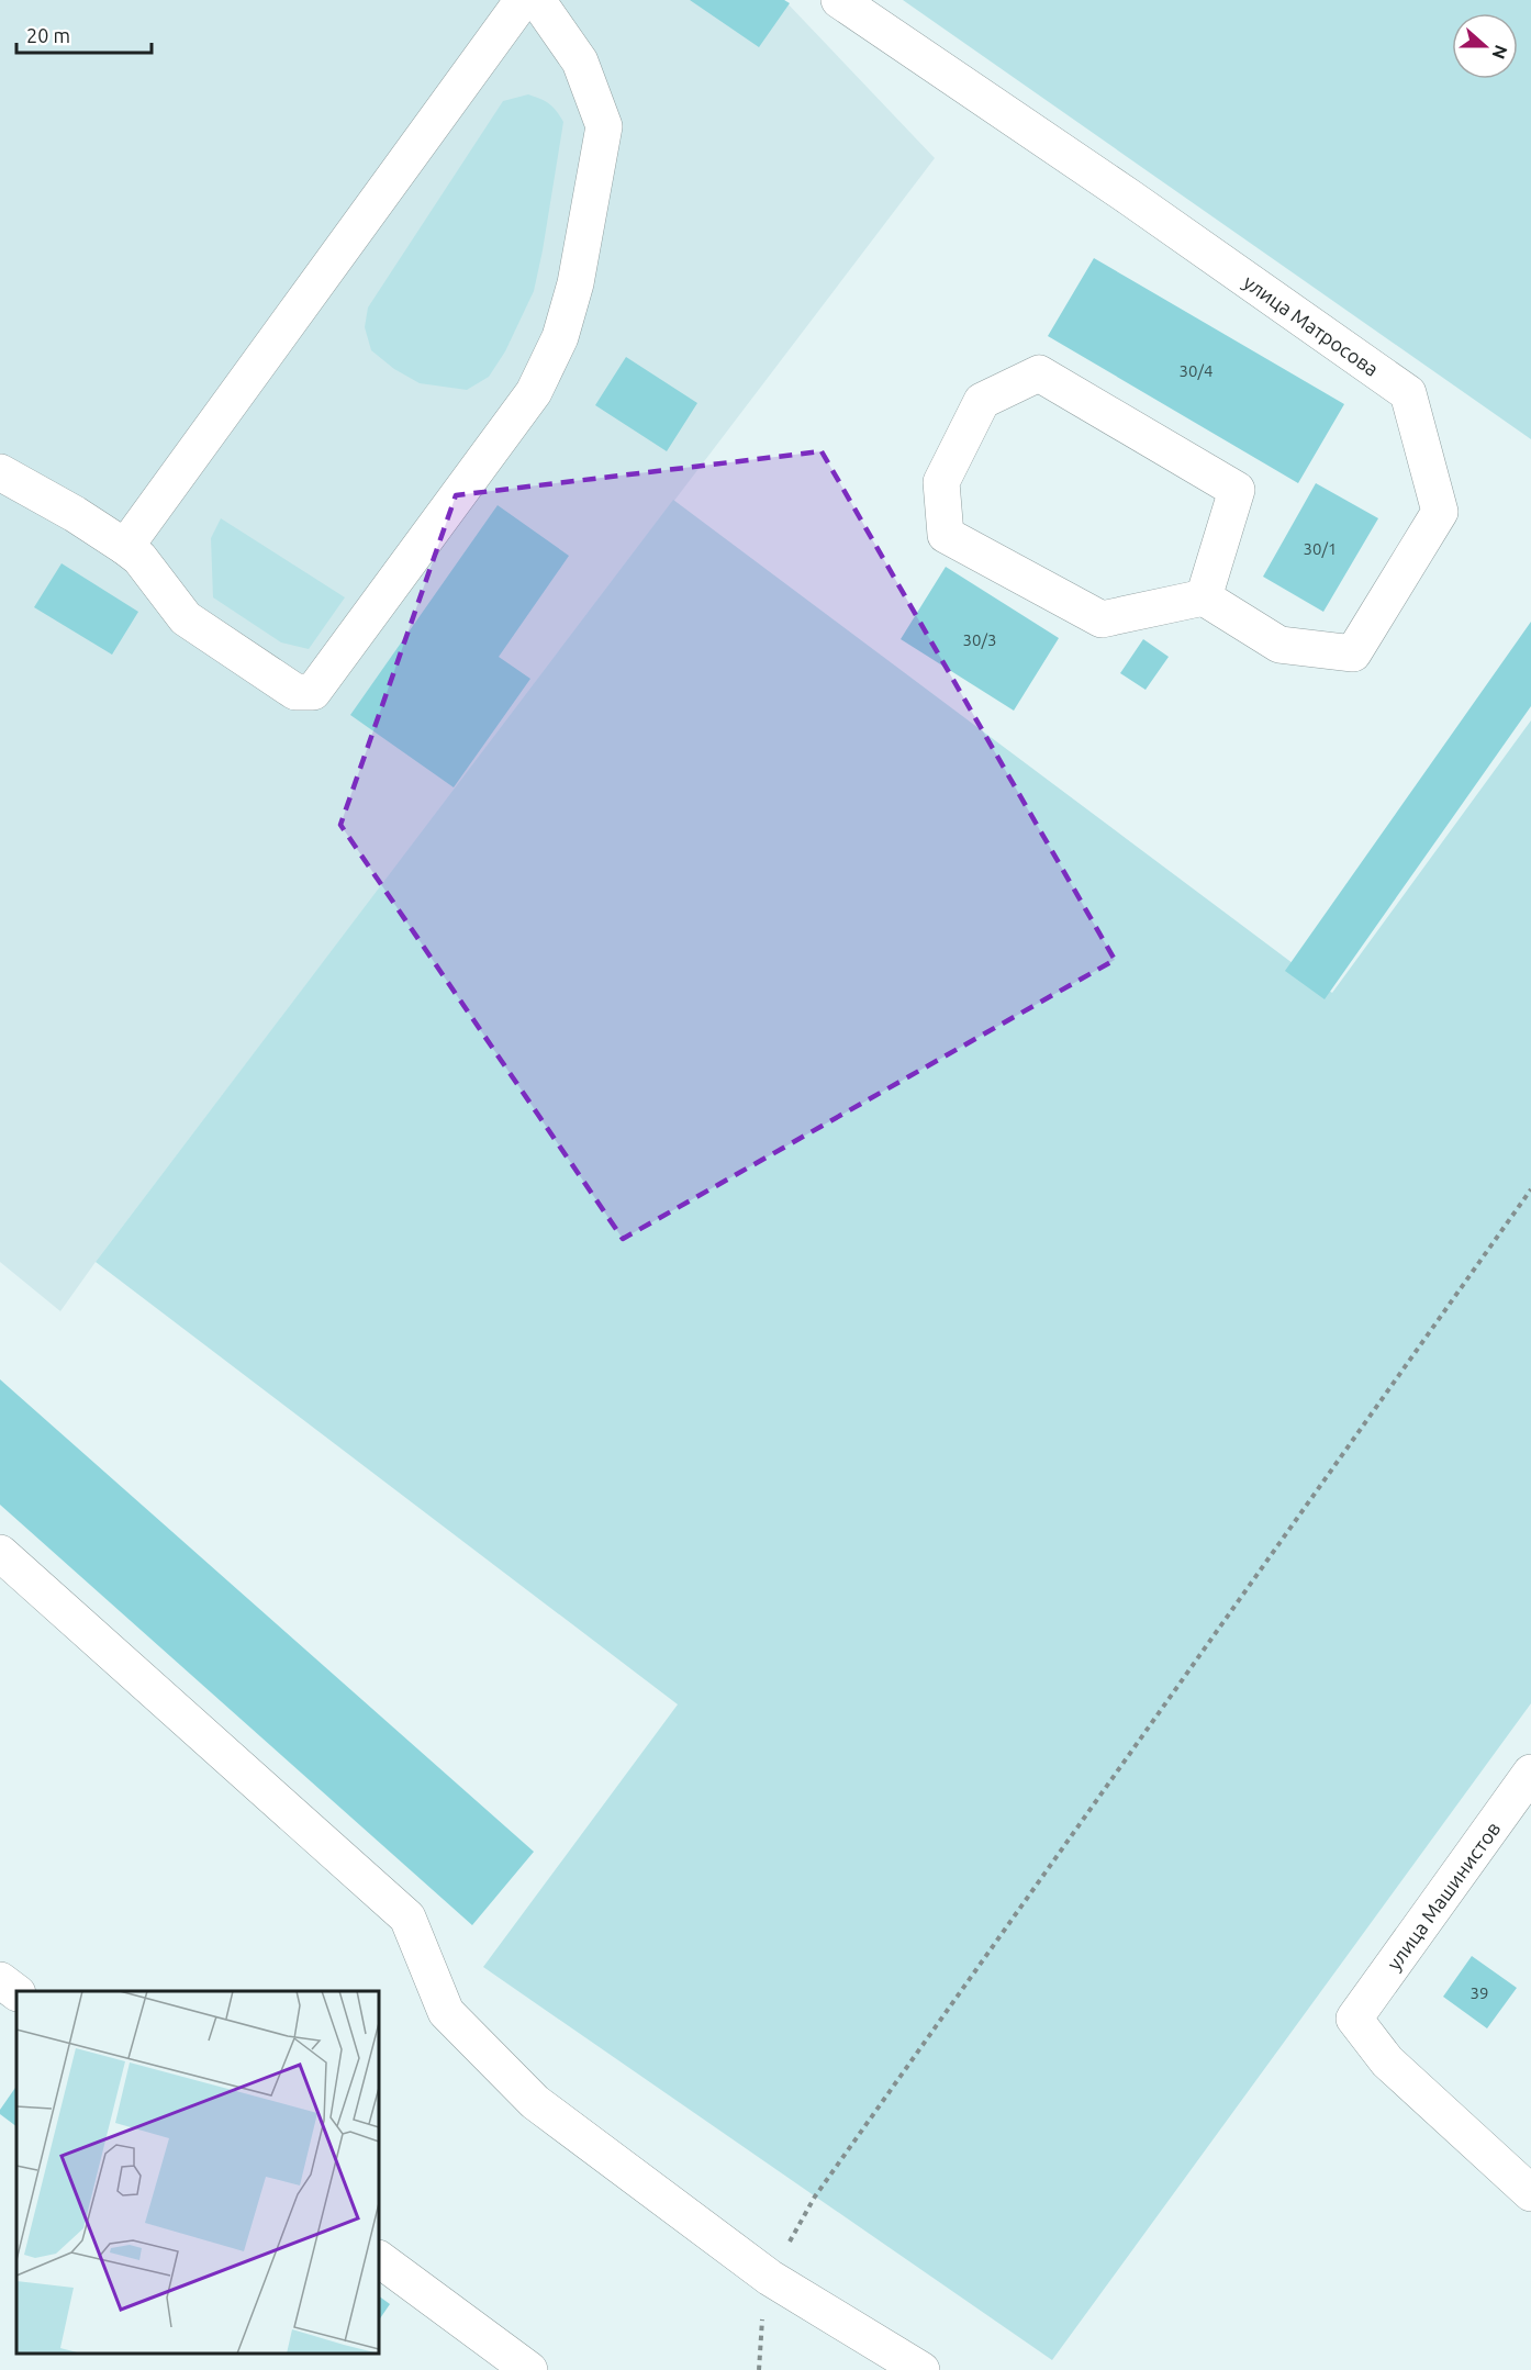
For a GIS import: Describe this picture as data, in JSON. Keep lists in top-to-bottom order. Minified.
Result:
{"streets":{"street":["улица Матросова","улица Машинистов"]},"house_numbers":["30/4","30/1","30/3","39"],"scale_bar":"20 m","north":"right"}
